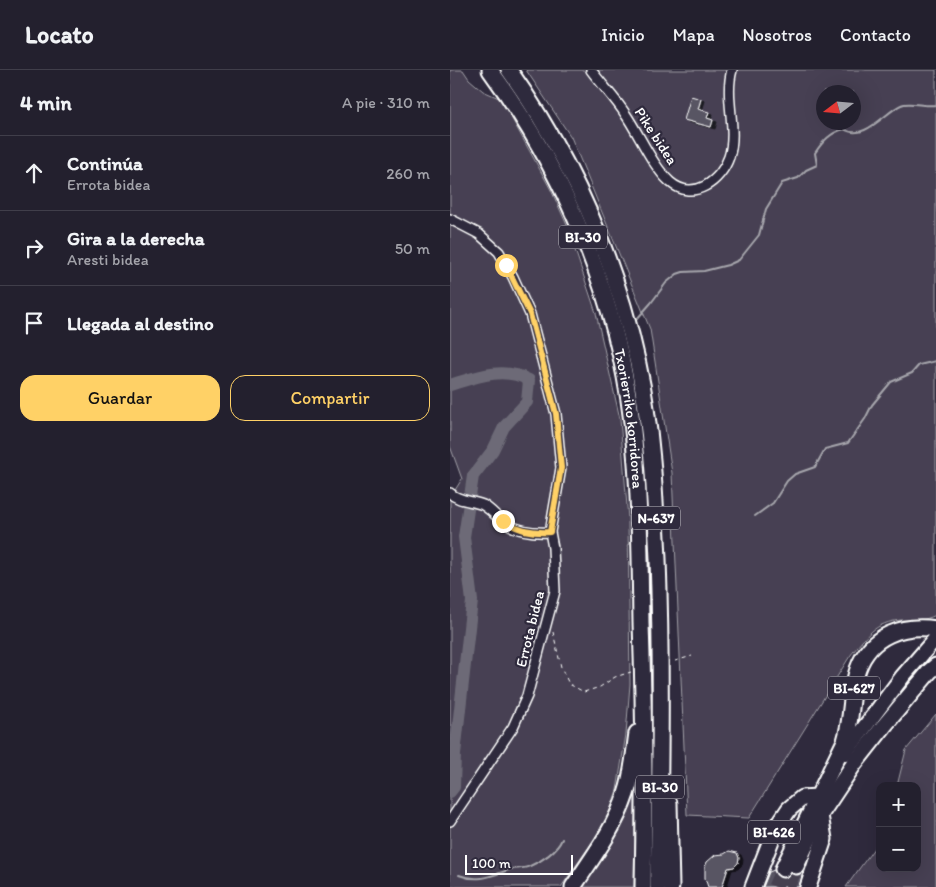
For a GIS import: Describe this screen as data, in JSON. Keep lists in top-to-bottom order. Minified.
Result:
{"streets":{"highway":["BI-30","Txorierriko korridorea","N-637","BI-627","BI-626"],"street":["Pike bidea","Errota bidea"]},"crossings":[["BI-627","BI-626"]],"scale_bar":"100 m","north":"left","page":{"header":"Locato","nav":["Inicio","Mapa","Nosotros","Contacto"],"heading":["4 min","A pie · 310 m"],"list":[["Continúa","Errota bidea","260 m"],["Gira a la derecha","Aresti bidea","50 m"],"Llegada al destino"],"buttons":["Guardar","Compartir"],"map_buttons":["+","−"],"scale":"100 m"}}
